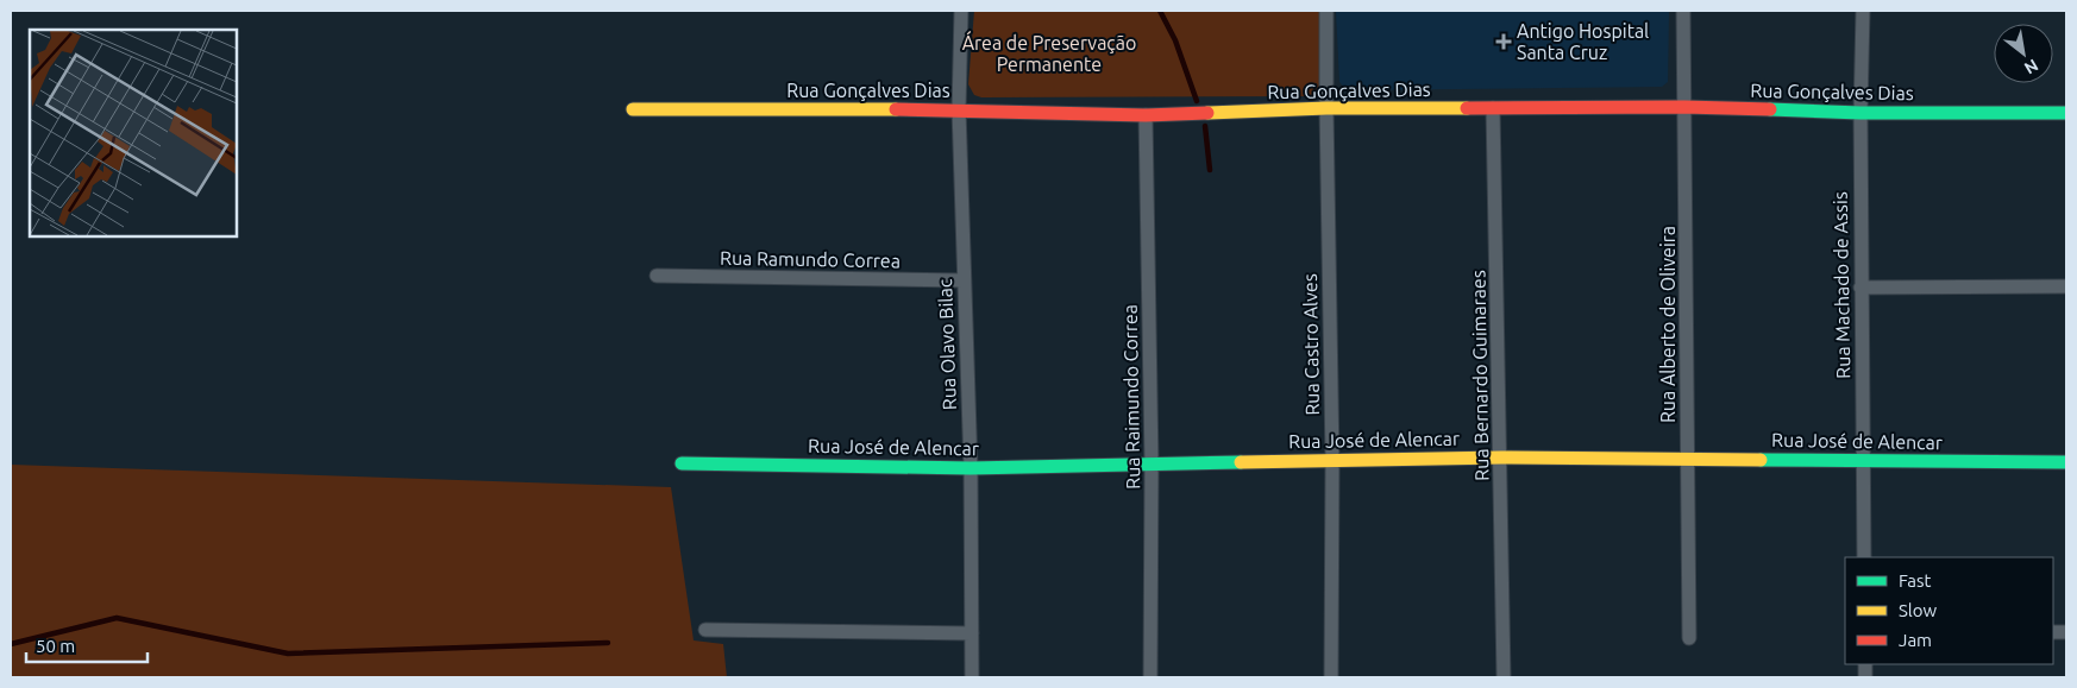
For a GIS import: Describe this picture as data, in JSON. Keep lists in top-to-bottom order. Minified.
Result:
{"streets":{"street":["Rua Gonçalves Dias","Rua Ramundo Correa","Rua Machado de Assis","Rua Alberto de Oliveira","Rua Olavo Bilac","Rua Castro Alves","Rua Bernardo Guimaraes","Rua Raimundo Correa","Rua José de Alencar"]},"crossings":[["Rua Gonçalves Dias","Rua Machado de Assis"],["Rua Gonçalves Dias","Rua Alberto de Oliveira"],["Rua Gonçalves Dias","Rua Olavo Bilac"],["Rua Gonçalves Dias","Rua Castro Alves"],["Rua Gonçalves Dias","Rua Bernardo Guimaraes"],["Rua Gonçalves Dias","Rua Raimundo Correa"],["Rua Ramundo Correa","Rua Olavo Bilac"],["Rua Machado de Assis","Rua José de Alencar"],["Rua Alberto de Oliveira","Rua José de Alencar"],["Rua Olavo Bilac","Rua José de Alencar"],["Rua Castro Alves","Rua José de Alencar"],["Rua Bernardo Guimaraes","Rua José de Alencar"],["Rua Raimundo Correa","Rua José de Alencar"]],"parks":["Área de Preservação Permanente"],"places":{"health":["Antigo Hospital Santa Cruz"]},"legend":["Fast","Slow","Jam"],"scale_bar":"50 m","north":"bottom right"}
